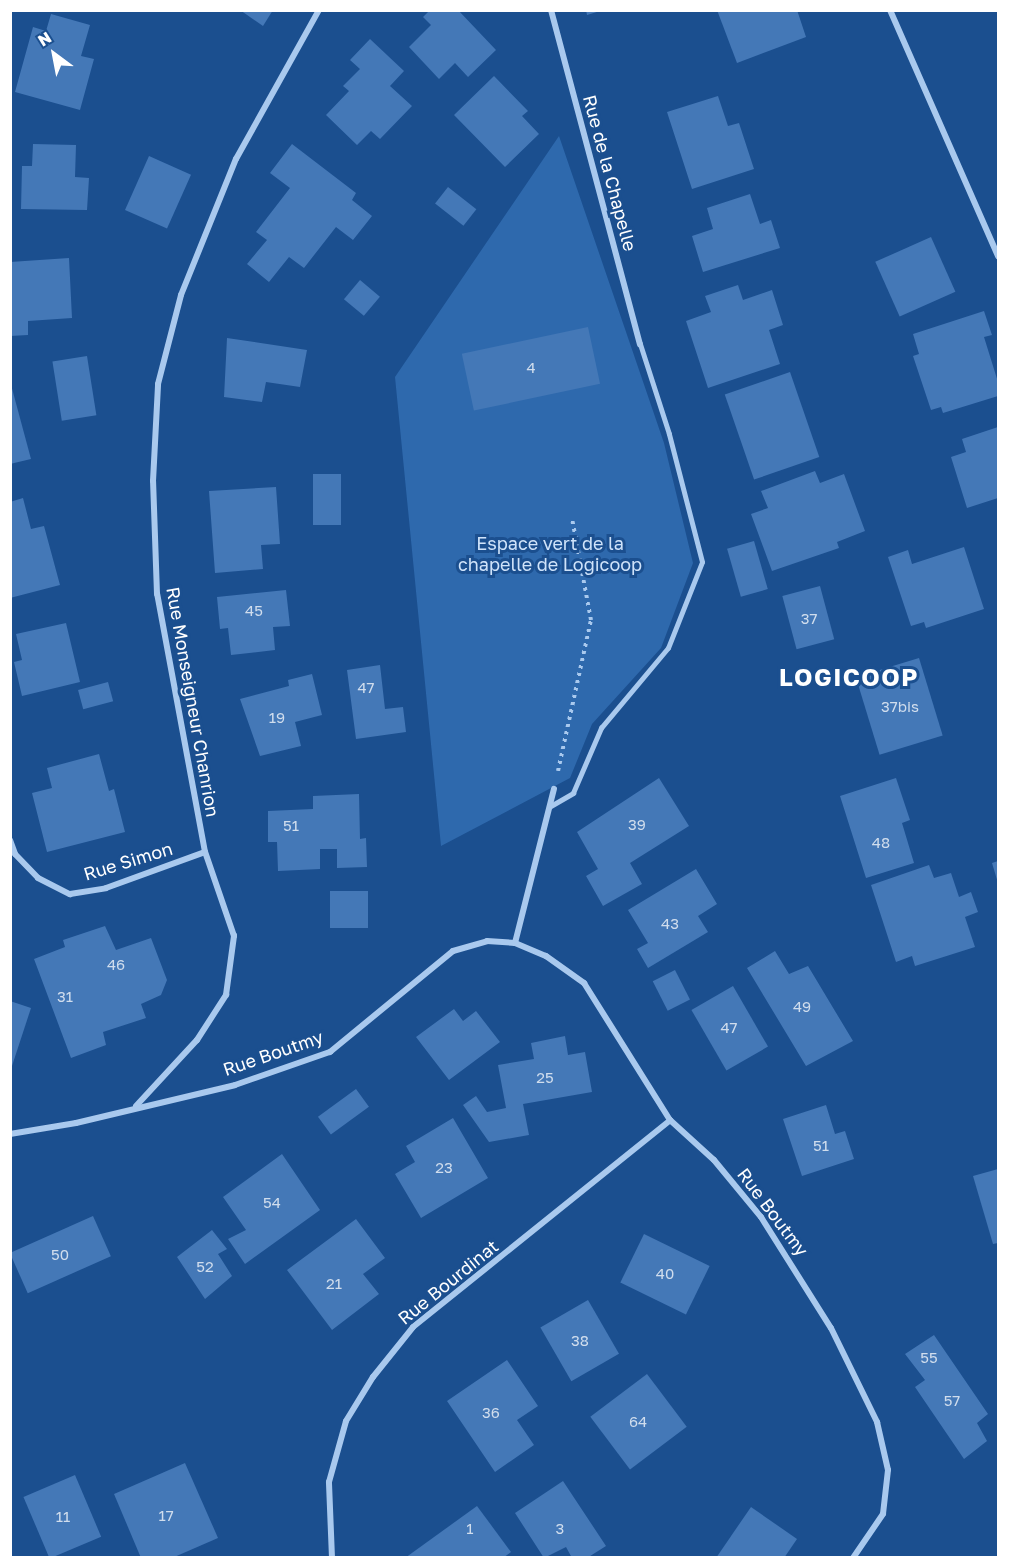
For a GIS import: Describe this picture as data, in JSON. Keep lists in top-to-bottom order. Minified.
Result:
{"streets":{"street":["Rue de la Chapelle","Rue Monseigneur Chanrion","Rue Simon","Rue Boutmy","Rue Bourdinat"]},"crossings":[["Rue Monseigneur Chanrion","Rue Simon"],["Rue Monseigneur Chanrion","Rue Boutmy"],["Rue Boutmy","Rue Bourdinat"]],"districts":["LOGICOOP"],"parks":["Espace vert de la chapelle de Logicoop"],"house_numbers":["4","45","37","47","37bis","19","39","51","48","43","46","31","49","47","25","51","23","54","50","52","40","21","38","55","57","36","64","17","11","1","3"],"north":"top left"}
